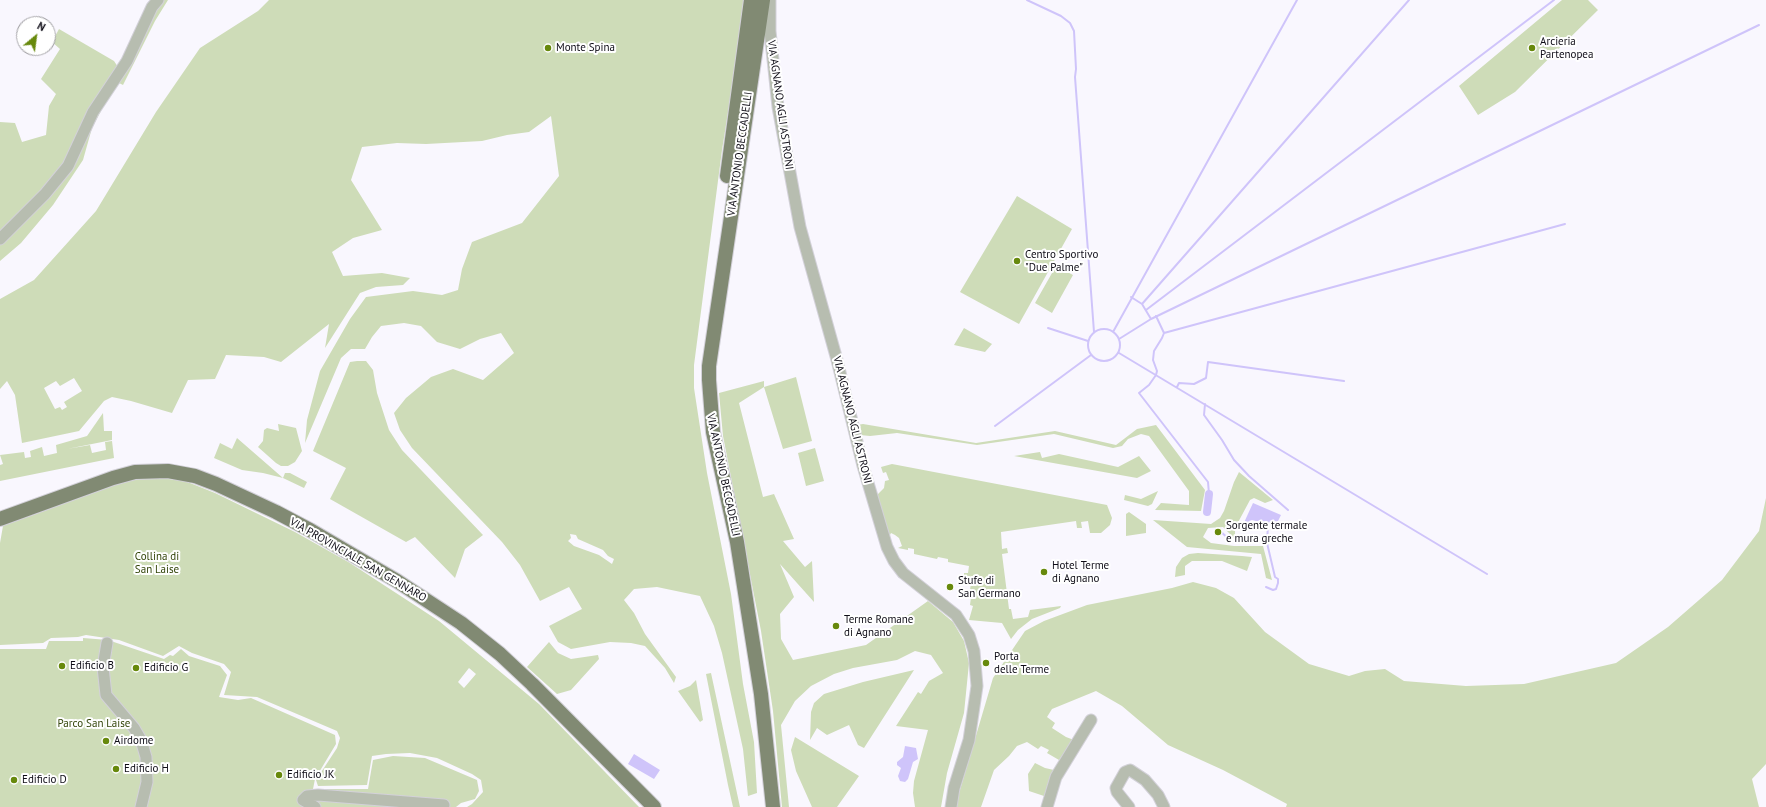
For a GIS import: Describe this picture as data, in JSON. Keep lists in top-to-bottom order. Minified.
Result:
{"streets":{"main road":["VIA ANTONIO BECCADELLI","VIA PROVINCIALE SAN GENNARO"],"street":["VIA AGNANO AGLI ASTRONI"]},"crossings":[["VIA AGNANO AGLI ASTRONI","VIA ANTONIO BECCADELLI"]],"parks":["Collina di San Laise","Parco San Laise"],"places":["Monte Spina","Arcieria Partenopea","Centro Sportivo \"Due Palme\"","Sorgente termale e mura greche","Hotel Terme di Agnano","Stufe di San Germano","Terme Romane di Agnano","Porta delle Terme","Edificio B","Edificio G","Airdome","Edificio H","Edificio JK","Edificio D"],"north":"top right"}
